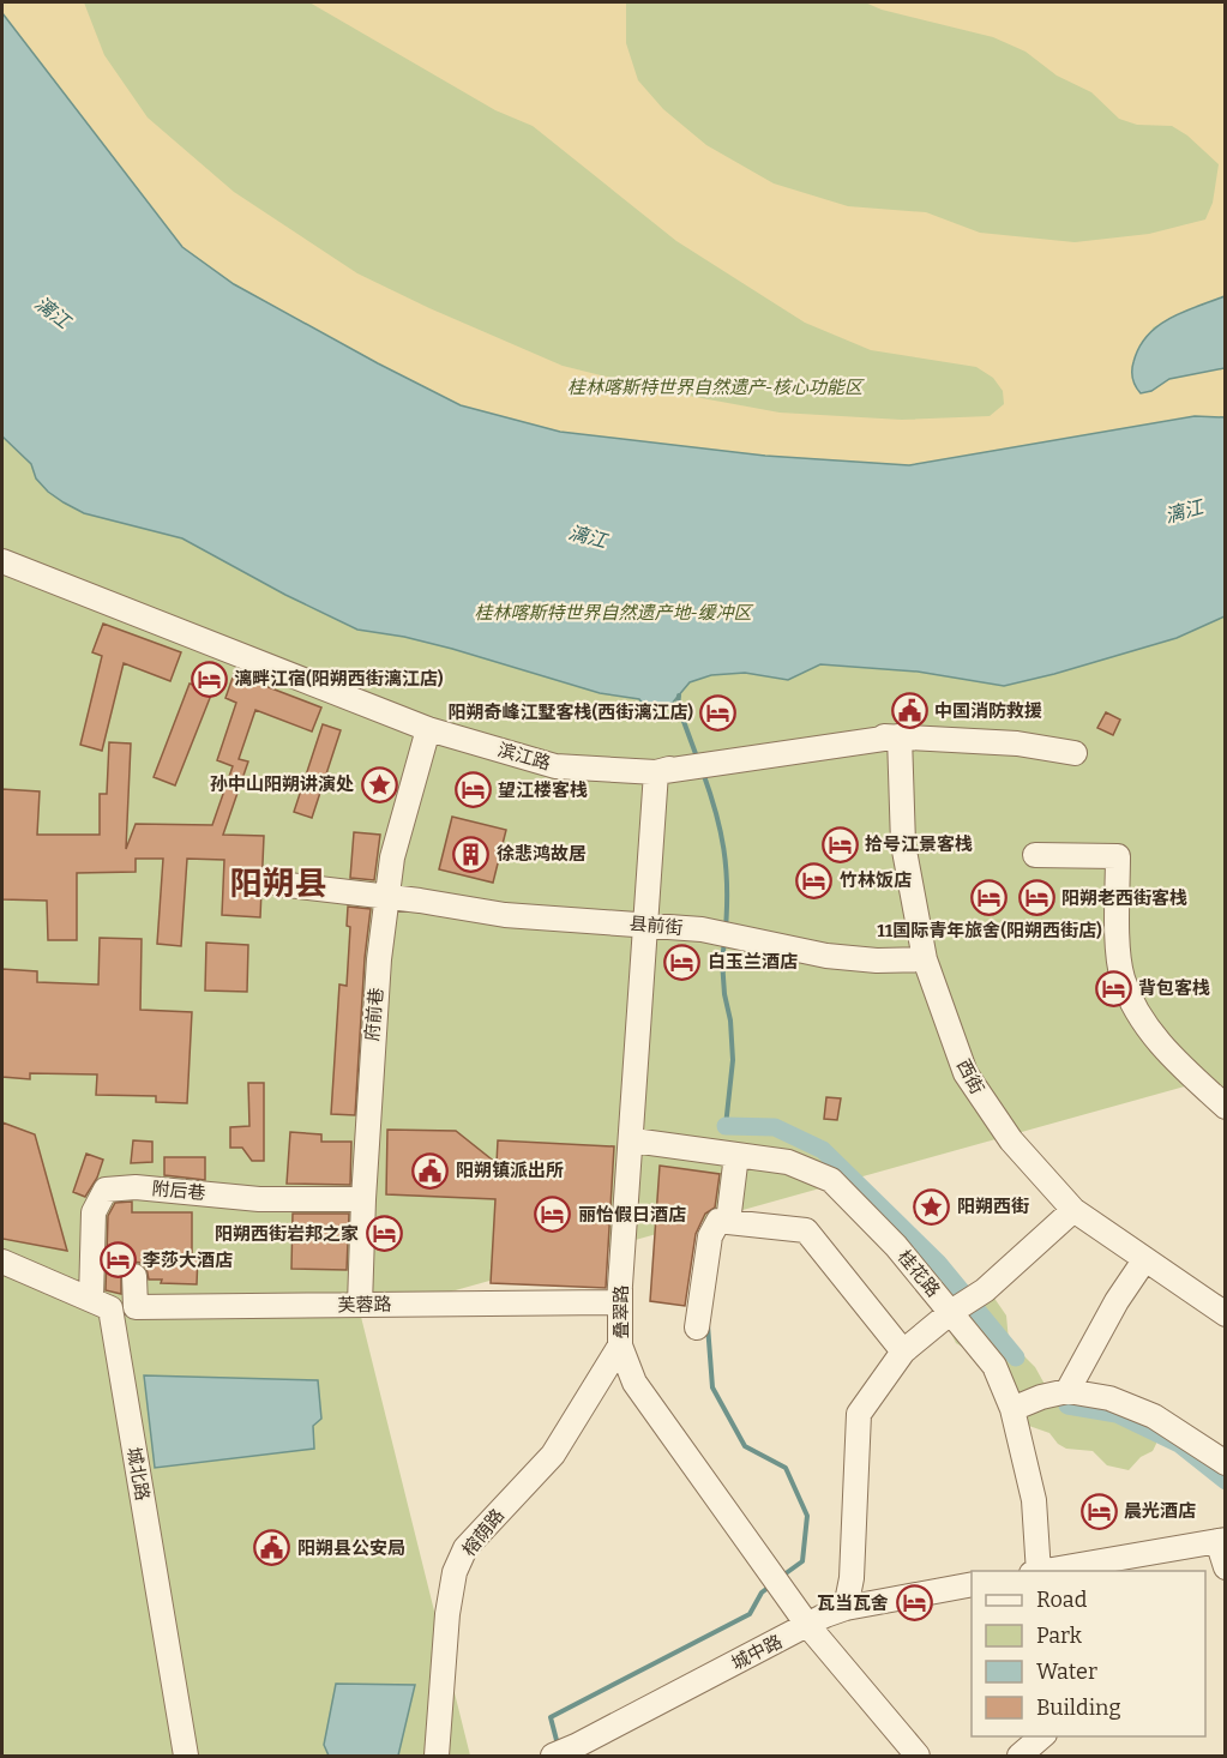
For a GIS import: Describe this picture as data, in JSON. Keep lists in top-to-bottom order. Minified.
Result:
{"streets":{"street":["滨江路","县前街","府前巷","西街","附后巷","桂花路","芙蓉路","叠翠路","城北路","榕荫路","城中路"]},"crossings":[["滨江路","府前巷"],["滨江路","西街"],["滨江路","叠翠路"],["县前街","府前巷"],["县前街","西街"],["县前街","叠翠路"],["府前巷","附后巷"],["府前巷","芙蓉路"],["附后巷","芙蓉路"],["附后巷","城北路"],["桂花路","叠翠路"],["芙蓉路","叠翠路"],["芙蓉路","城北路"],["叠翠路","榕荫路"],["叠翠路","城中路"]],"districts":["阳朔县"],"water":["漓江"],"parks":["桂林喀斯特世界自然遗产-核心功能区","桂林喀斯特世界自然遗产地-缓冲区"],"places":{"hotel":["漓畔江宿(阳朔西街漓江店)","阳朔奇峰江墅客栈(西街漓江店)","望江楼客栈","拾号江景客栈","竹林饭店","11国际青年旅舍(阳朔西街店)","阳朔老西街客栈","白玉兰酒店","背包客栈","丽怡假日酒店","阳朔西街岩邦之家","李莎大酒店","晨光酒店","瓦当瓦舍"],"public building":["中国消防救援","阳朔镇派出所","阳朔县公安局"],"place":["孙中山阳朔讲演处","阳朔西街"],"building":["徐悲鸿故居"]},"legend":["Road","Park","Water","Building"]}
